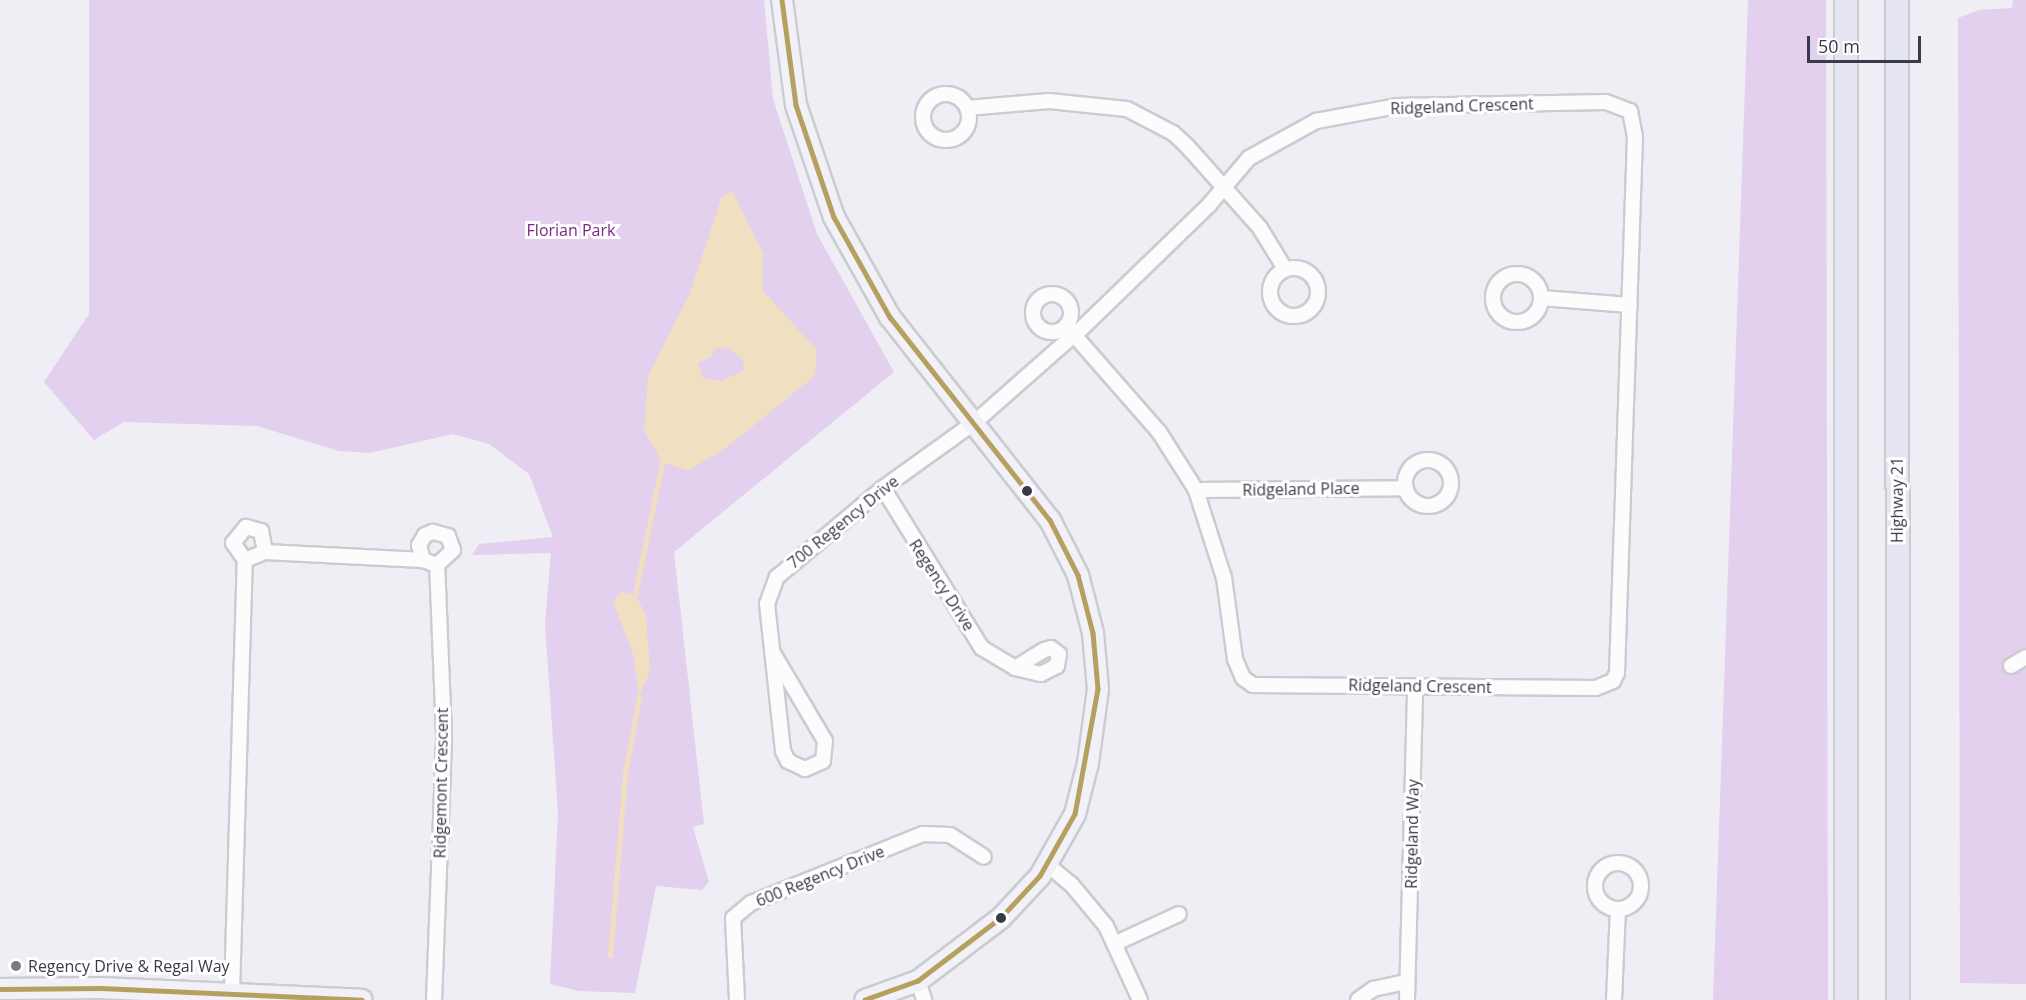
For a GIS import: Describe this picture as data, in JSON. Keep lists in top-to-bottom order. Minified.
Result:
{"streets":{"main road":["Highway 21"],"street":["Ridgeland Crescent","Ridgeland Place","700 Regency Drive","Regency Drive","Ridgemont Crescent","Ridgeland Way","600 Regency Drive"]},"crossings":[["Ridgeland Crescent","Ridgeland Place"],["Ridgeland Crescent","700 Regency Drive"],["Ridgeland Crescent","Ridgeland Way"],["700 Regency Drive","Regency Drive"]],"parks":["Florian Park"],"places":["Regency Drive & Regal Way"],"scale_bar":"50 m"}
